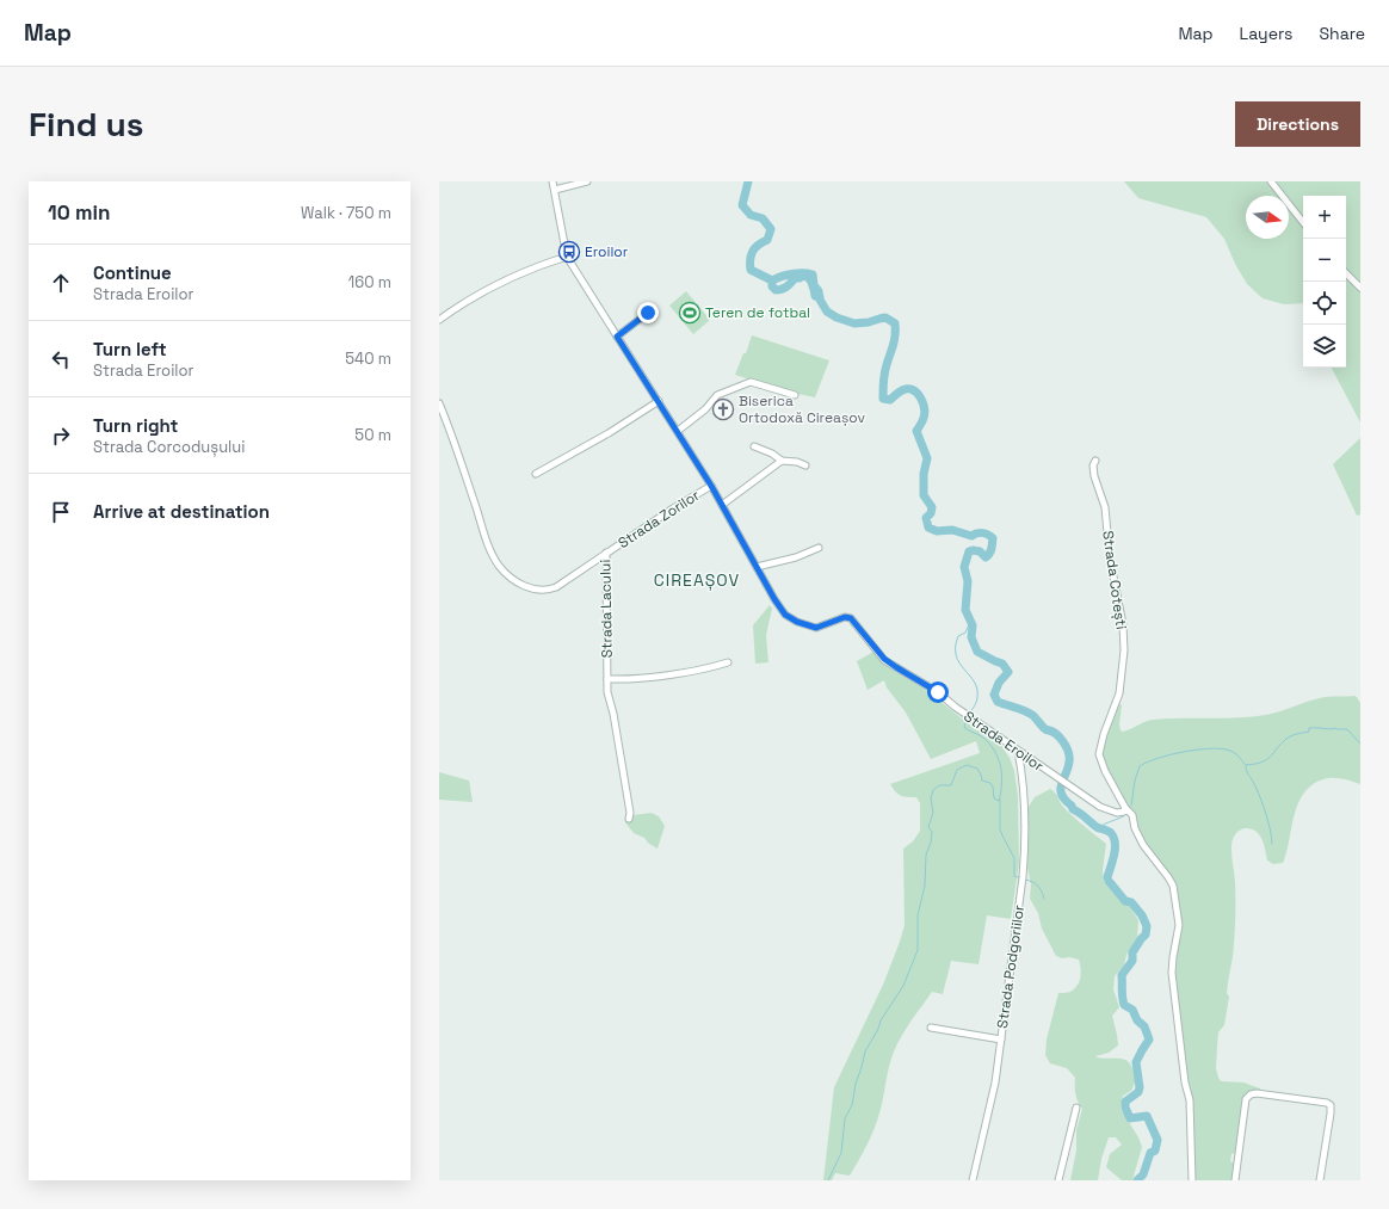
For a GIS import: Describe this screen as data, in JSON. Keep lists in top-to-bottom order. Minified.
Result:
{"streets":{"street":["Strada Zorilor","Strada Cotești","Strada Lacului","Strada Eroilor","Strada Podgoriilor"]},"crossings":[["Strada Zorilor","Strada Lacului"],["Strada Zorilor","Strada Eroilor"],["Strada Cotești","Strada Eroilor"],["Strada Eroilor","Strada Podgoriilor"]],"districts":["CIREAȘOV"],"places":{"bus stop":["Eroilor"],"sports":["Teren de fotbal"],"church":["Biserica Ortodoxă Cireașov"]},"north":"right","page":{"header":"Map","nav":["Map","Layers","Share"],"buttons":"Directions","title":"Find us","heading":["10 min","Walk · 750 m"],"map_buttons":["+","−"],"list":[["Continue","Strada Eroilor","160 m"],["Turn left","Strada Eroilor","540 m"],["Turn right","Strada Corcodușului","50 m"],"Arrive at destination"]}}
